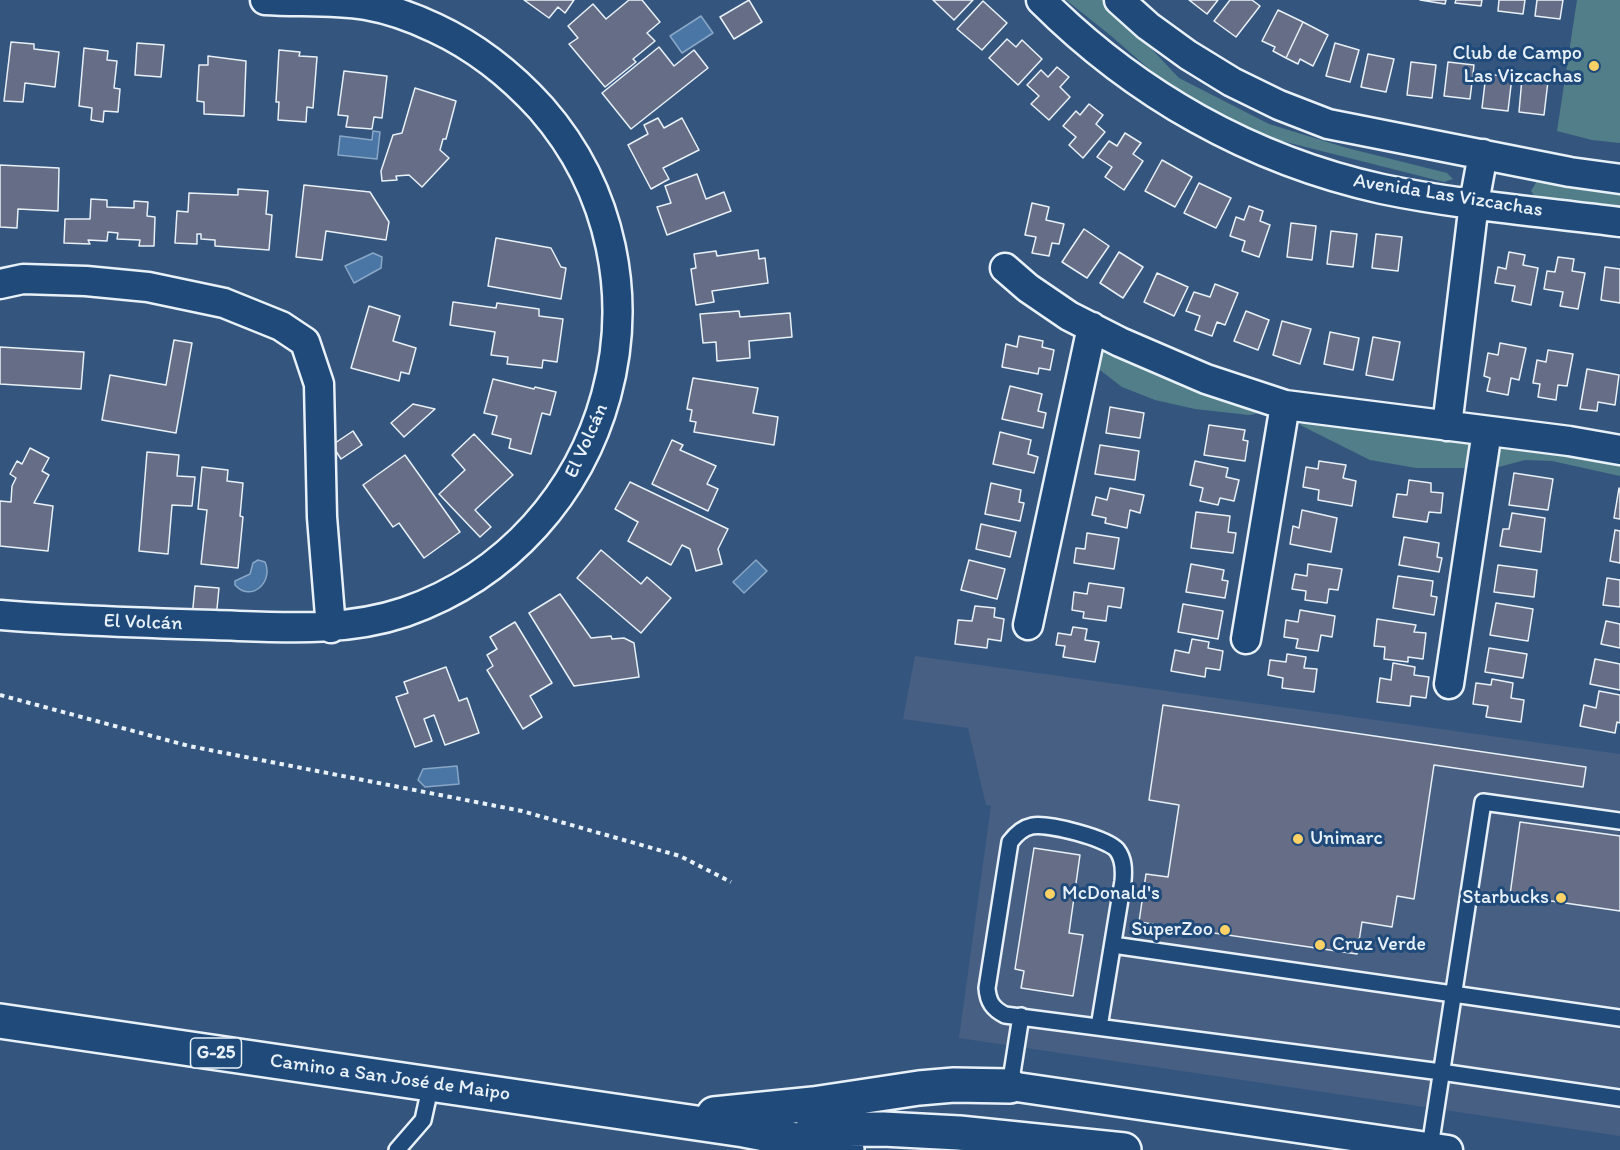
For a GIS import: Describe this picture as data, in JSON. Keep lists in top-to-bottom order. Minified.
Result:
{"streets":{"main road":["G-25","Camino a San José de Maipo"],"street":["Avenida Las Vizcachas","El Volcán"]},"places":["Club de Campo Las Vizcachas","Unimarc","McDonald's","Starbucks","SuperZoo","Cruz Verde"]}
